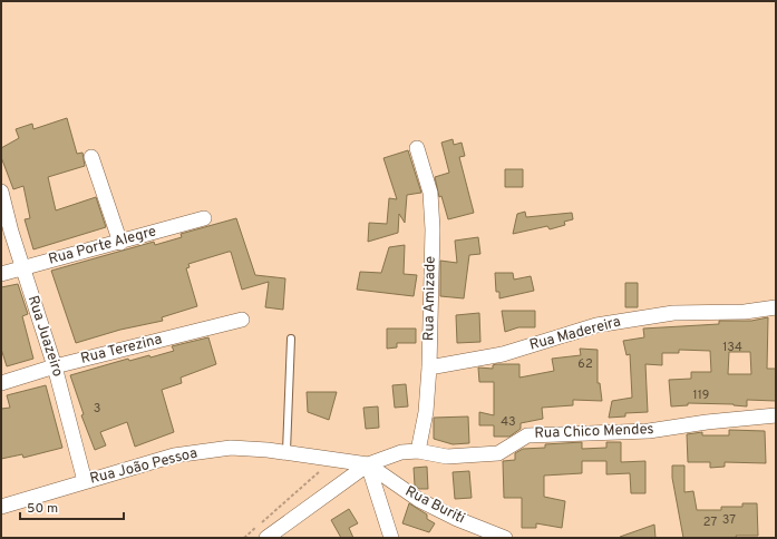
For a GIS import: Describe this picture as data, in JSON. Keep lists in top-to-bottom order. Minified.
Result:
{"streets":{"street":["Rua Porte Alegre","Rua Amizade","Rua Madereira","Rua Juazeiro","Rua Terezina","Rua Chico Mendes","Rua João Pessoa","Rua Buriti"]},"crossings":[["Rua Porte Alegre","Rua Juazeiro"],["Rua Amizade","Rua Madereira"],["Rua Amizade","Rua Chico Mendes"],["Rua Juazeiro","Rua Terezina"],["Rua Juazeiro","Rua João Pessoa"],["Rua Chico Mendes","Rua João Pessoa"],["Rua Chico Mendes","Rua Buriti"],["Rua João Pessoa","Rua Buriti"]],"house_numbers":["134","62","119","3","43","37","27"],"scale_bar":"50 m"}
